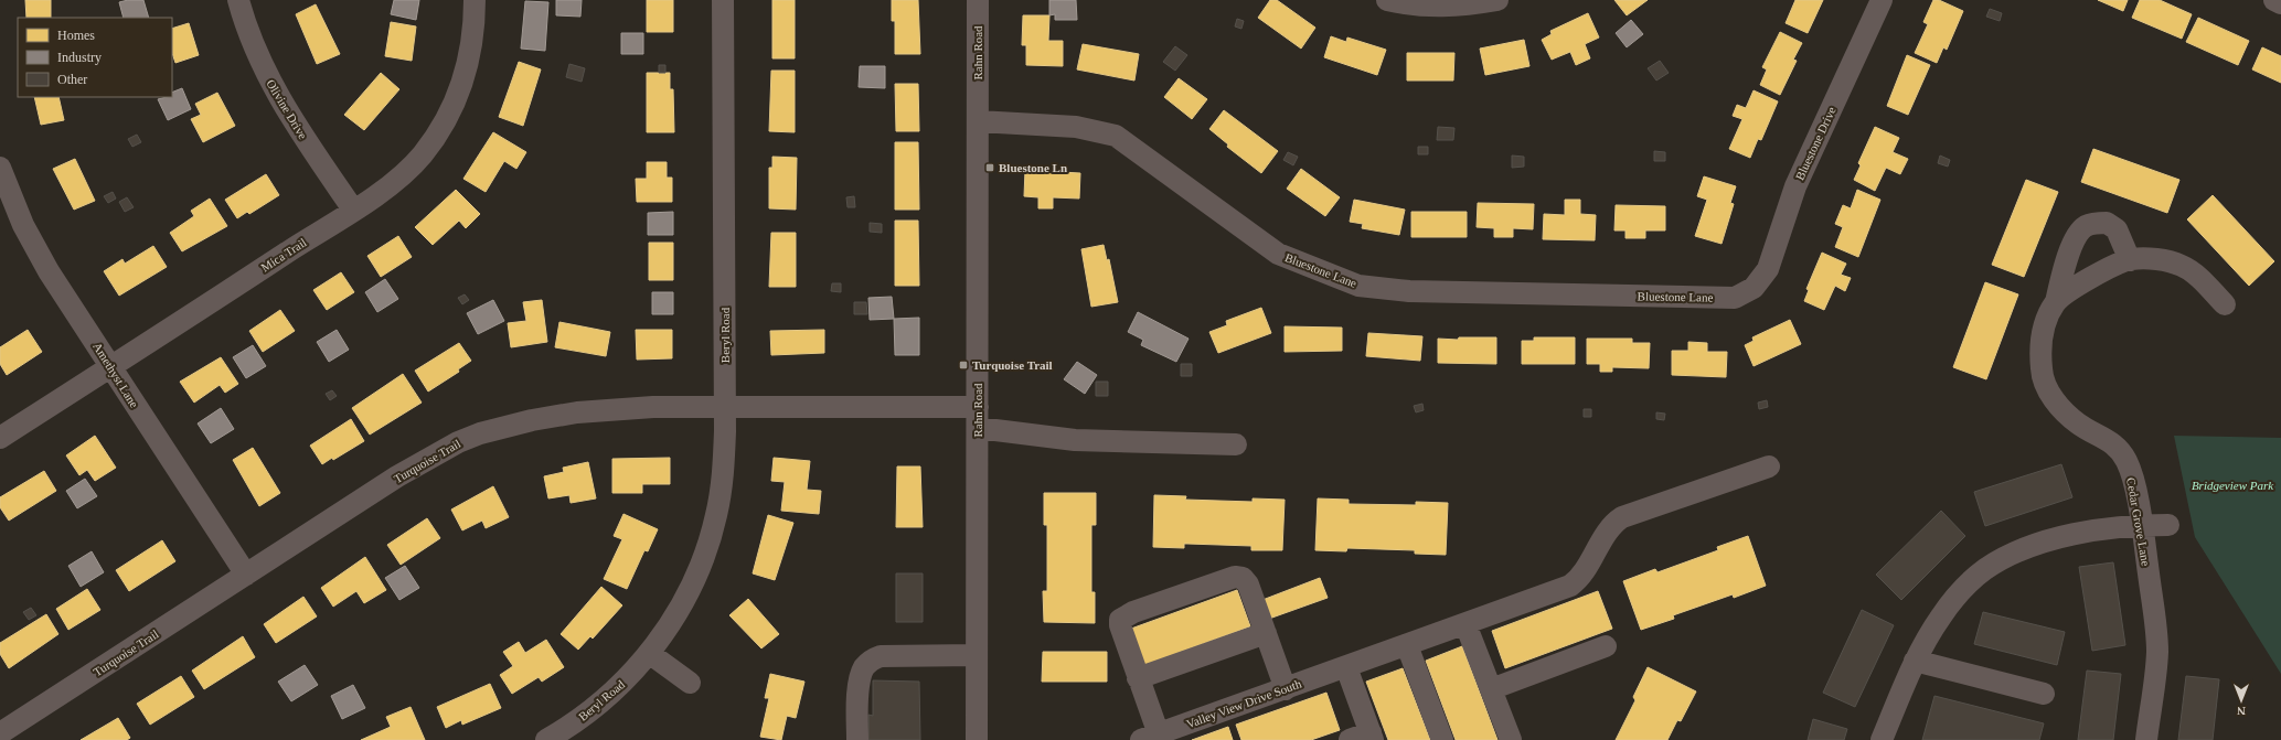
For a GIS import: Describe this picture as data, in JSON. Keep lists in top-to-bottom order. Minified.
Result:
{"streets":{"street":["Rahn Road","Olivine Drive","Bluestone Drive","Mica Trail","Bluestone Lane","Beryl Road","Amethyst Lane","Turquoise Trail","Cedar Grove Lane","Valley View Drive South"]},"crossings":[["Rahn Road","Bluestone Lane"],["Rahn Road","Turquoise Trail"],["Olivine Drive","Mica Trail"],["Bluestone Drive","Bluestone Lane"],["Mica Trail","Amethyst Lane"],["Beryl Road","Turquoise Trail"],["Amethyst Lane","Turquoise Trail"]],"parks":["Bridgeview Park"],"places":{"transit":["Bluestone Ln","Turquoise Trail"]},"legend":["Homes","Industry","Other"],"north":"bottom"}
